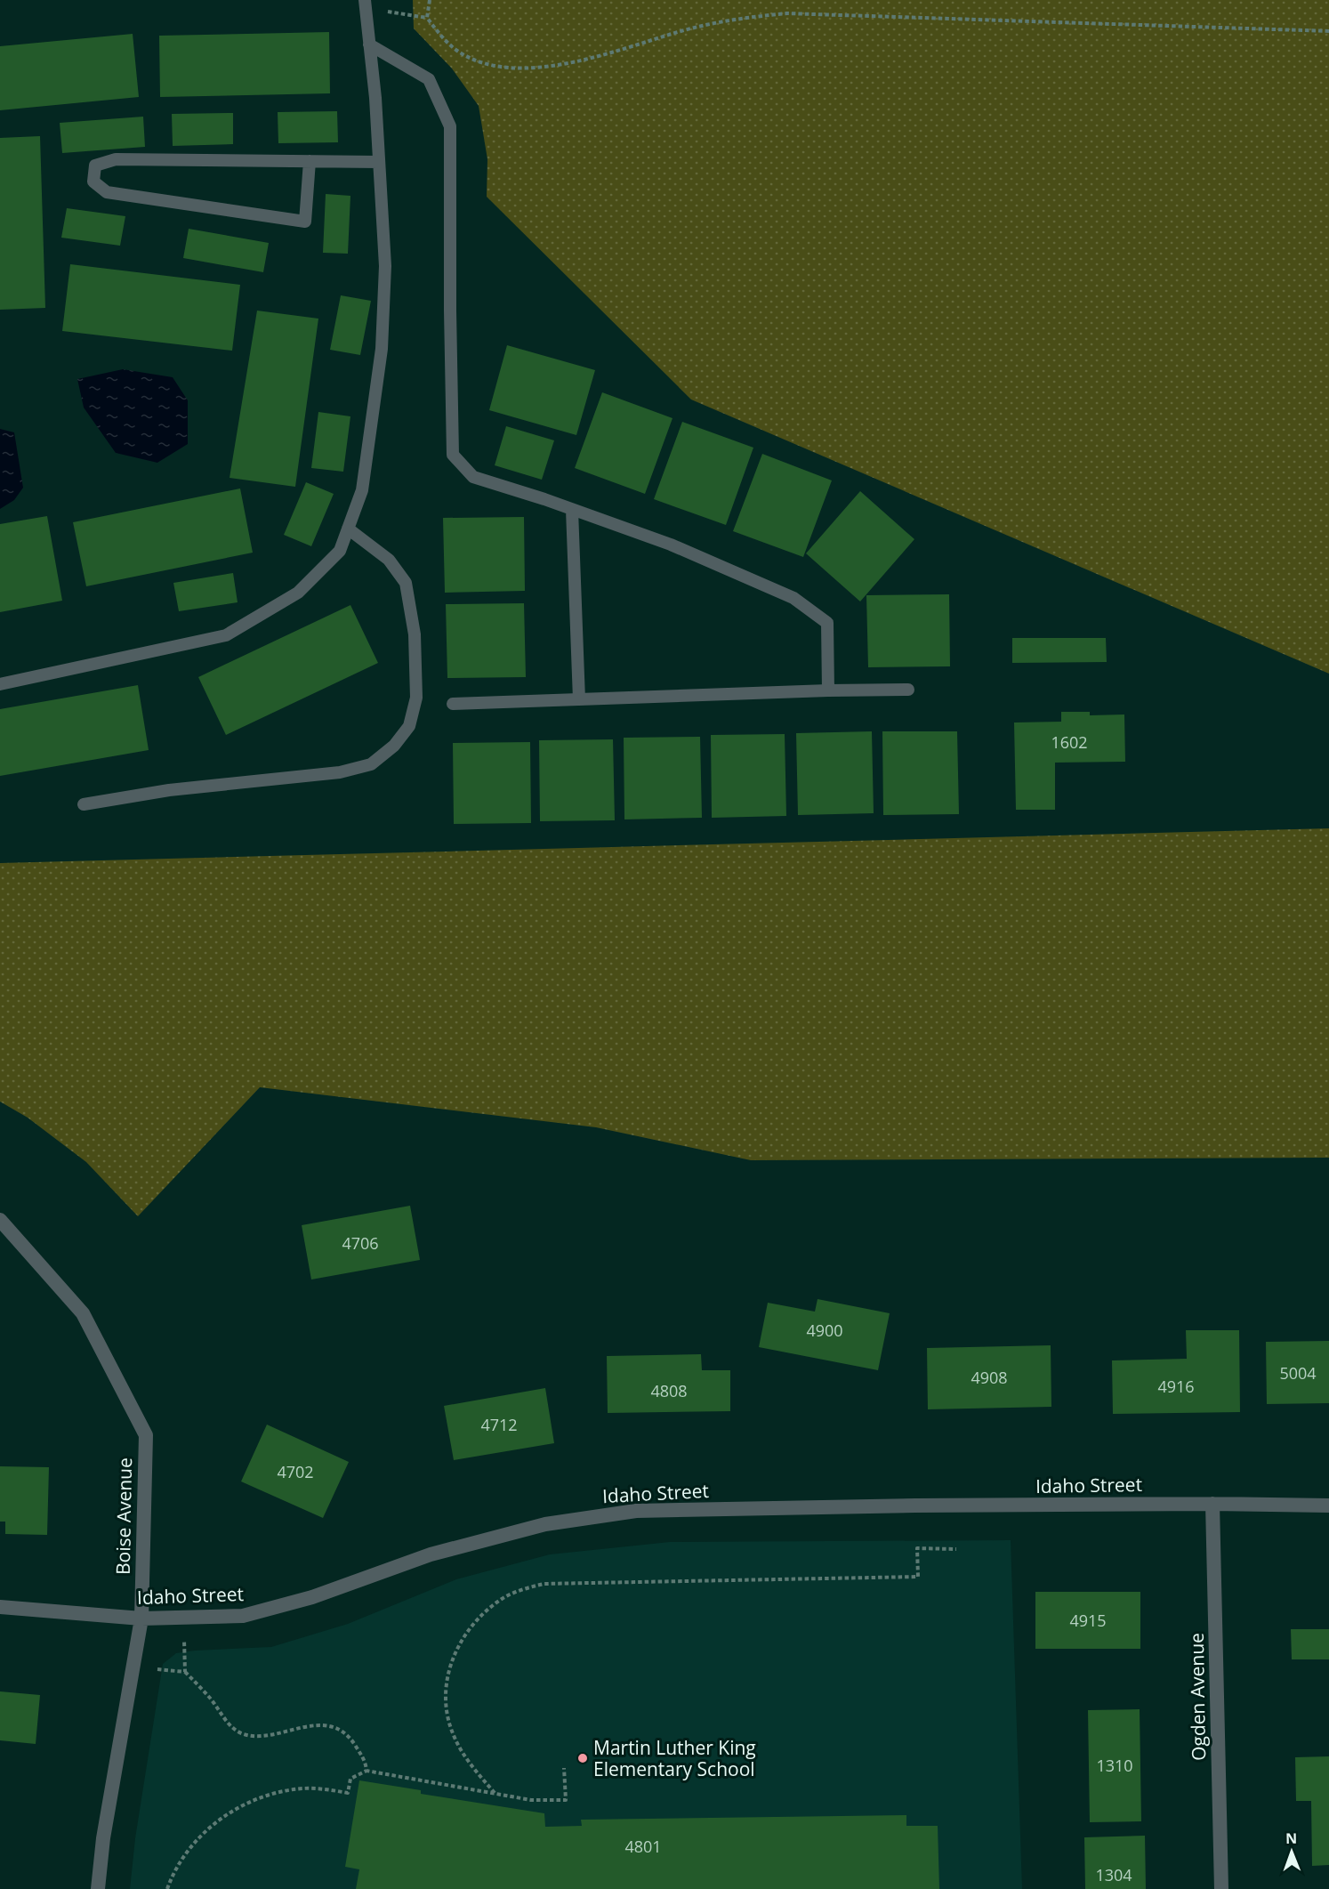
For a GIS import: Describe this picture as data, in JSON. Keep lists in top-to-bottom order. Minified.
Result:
{"streets":{"street":["Idaho Street","Boise Avenue","Ogden Avenue"]},"crossings":[["Idaho Street","Boise Avenue"],["Idaho Street","Ogden Avenue"]],"places":["Martin Luther King Elementary School"],"house_numbers":["1602","4706","4900","5004","4908","4916","4808","4712","4702","4915","1310","4801","1304"],"north":"top"}
